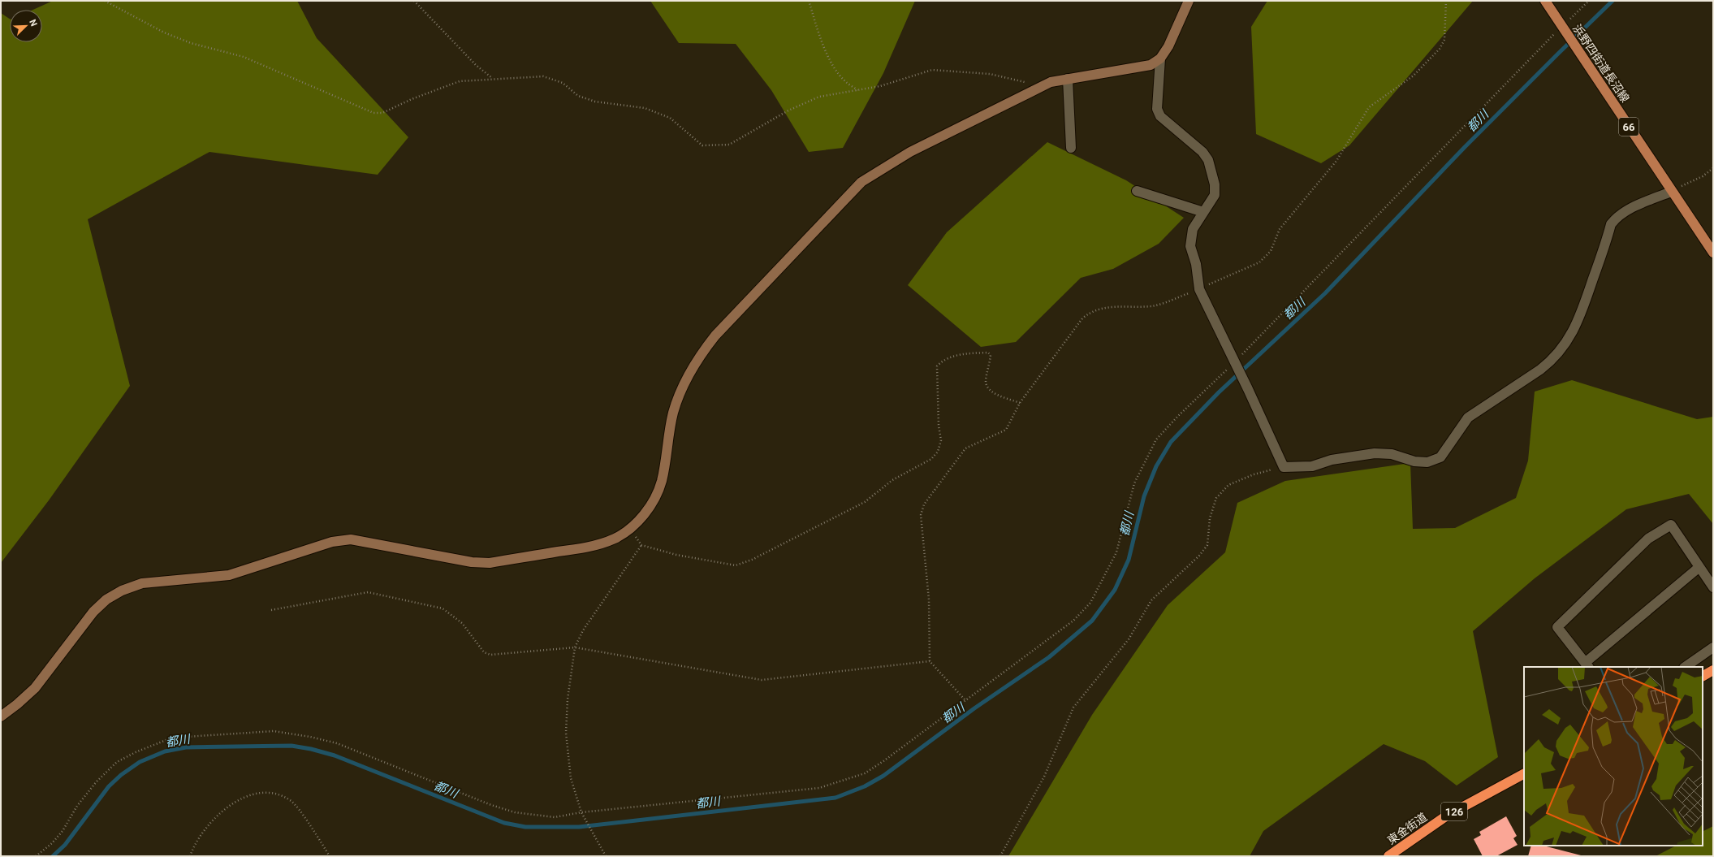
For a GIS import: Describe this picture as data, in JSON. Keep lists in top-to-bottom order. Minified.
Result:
{"streets":{"highway":["126","東金街道"],"main road":["浜野四街道長沼線","66"]},"water":["都川"],"north":"top right"}
